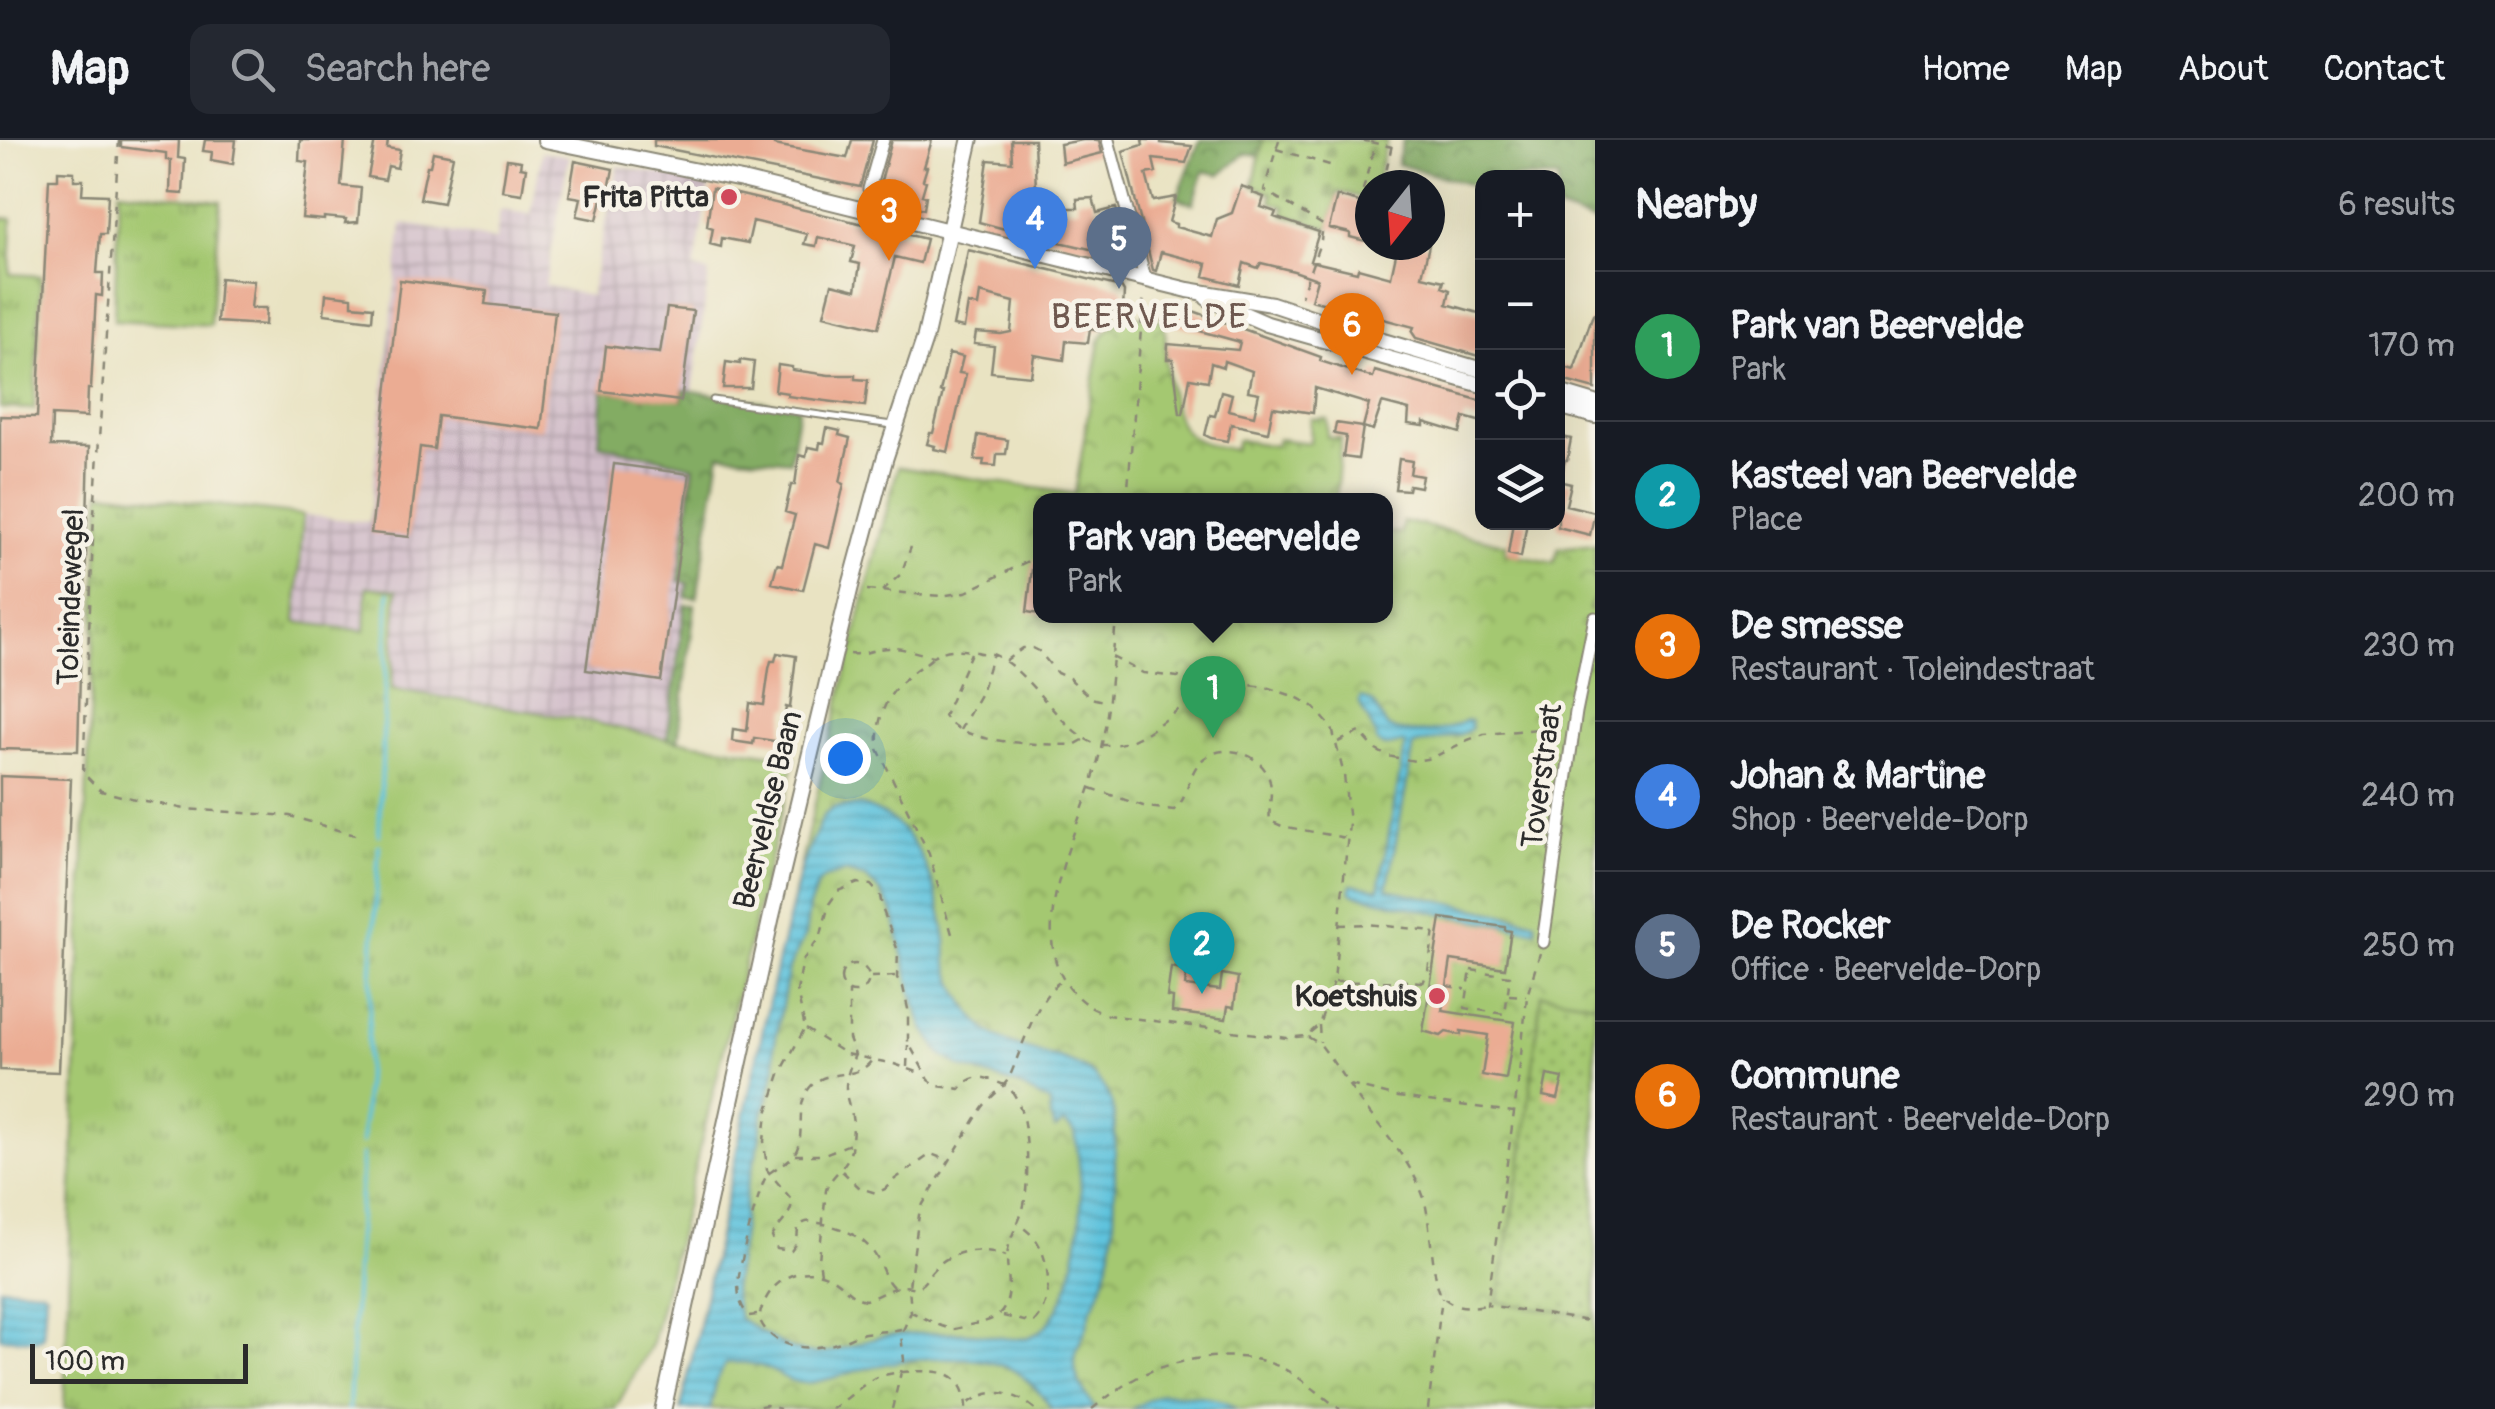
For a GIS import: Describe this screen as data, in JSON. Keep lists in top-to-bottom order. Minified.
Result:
{"streets":{"main road":["Beerveldse Baan"],"street":["Toverstraat"],"path":["Toleindewegel"]},"districts":["BEERVELDE"],"places":["Frita Pitta","Koetshuis"],"scale_bar":"100 m","north":"bottom","page":{"header":"Map","search":"Search here","nav":["Home","Map","About","Contact"],"heading":["Nearby","6 results"],"map_buttons":["+","−"],"pins":["3","4","5","6","1","2"],"list":[{"mark":"1","name":"Park van Beervelde","note":"Park","value":"170 m"},{"mark":"2","name":"Kasteel van Beervelde","note":"Place","value":"200 m"},{"mark":"3","name":"De smesse","note":"Restaurant · Toleindestraat","value":"230 m"},{"mark":"4","name":"Johan & Martine","note":"Shop · Beervelde-Dorp","value":"240 m"},{"mark":"5","name":"De Rocker","note":"Office · Beervelde-Dorp","value":"250 m"},{"mark":"6","name":"Commune","note":"Restaurant · Beervelde-Dorp","value":"290 m"}],"popup":["Park van Beervelde","Park"],"scale":"100 m"}}
